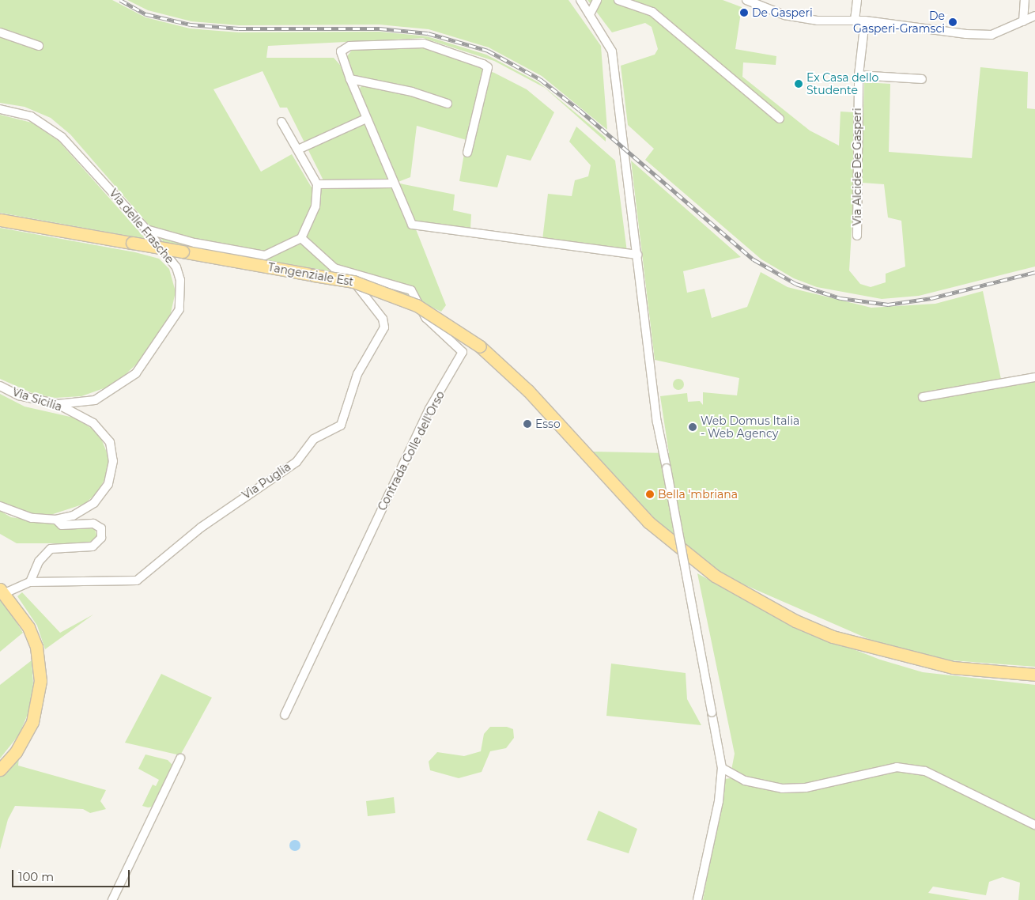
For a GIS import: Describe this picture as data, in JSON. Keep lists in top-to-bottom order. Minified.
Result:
{"streets":{"main road":["Tangenziale Est","Via Puglia"],"street":["Via Alcide De Gasperi","Via delle Frasche","Via Sicilia","Contrada Colle dell'Orso"]},"crossings":[["Via delle Frasche","Via Sicilia"],["Contrada Colle dell'Orso","Via Puglia"]],"places":["De Gasperi","De Gasperi-Gramsci","Ex Casa dello Studente","Esso","Web Domus Italia - Web Agency","Bella 'mbriana"],"scale_bar":"100 m"}
